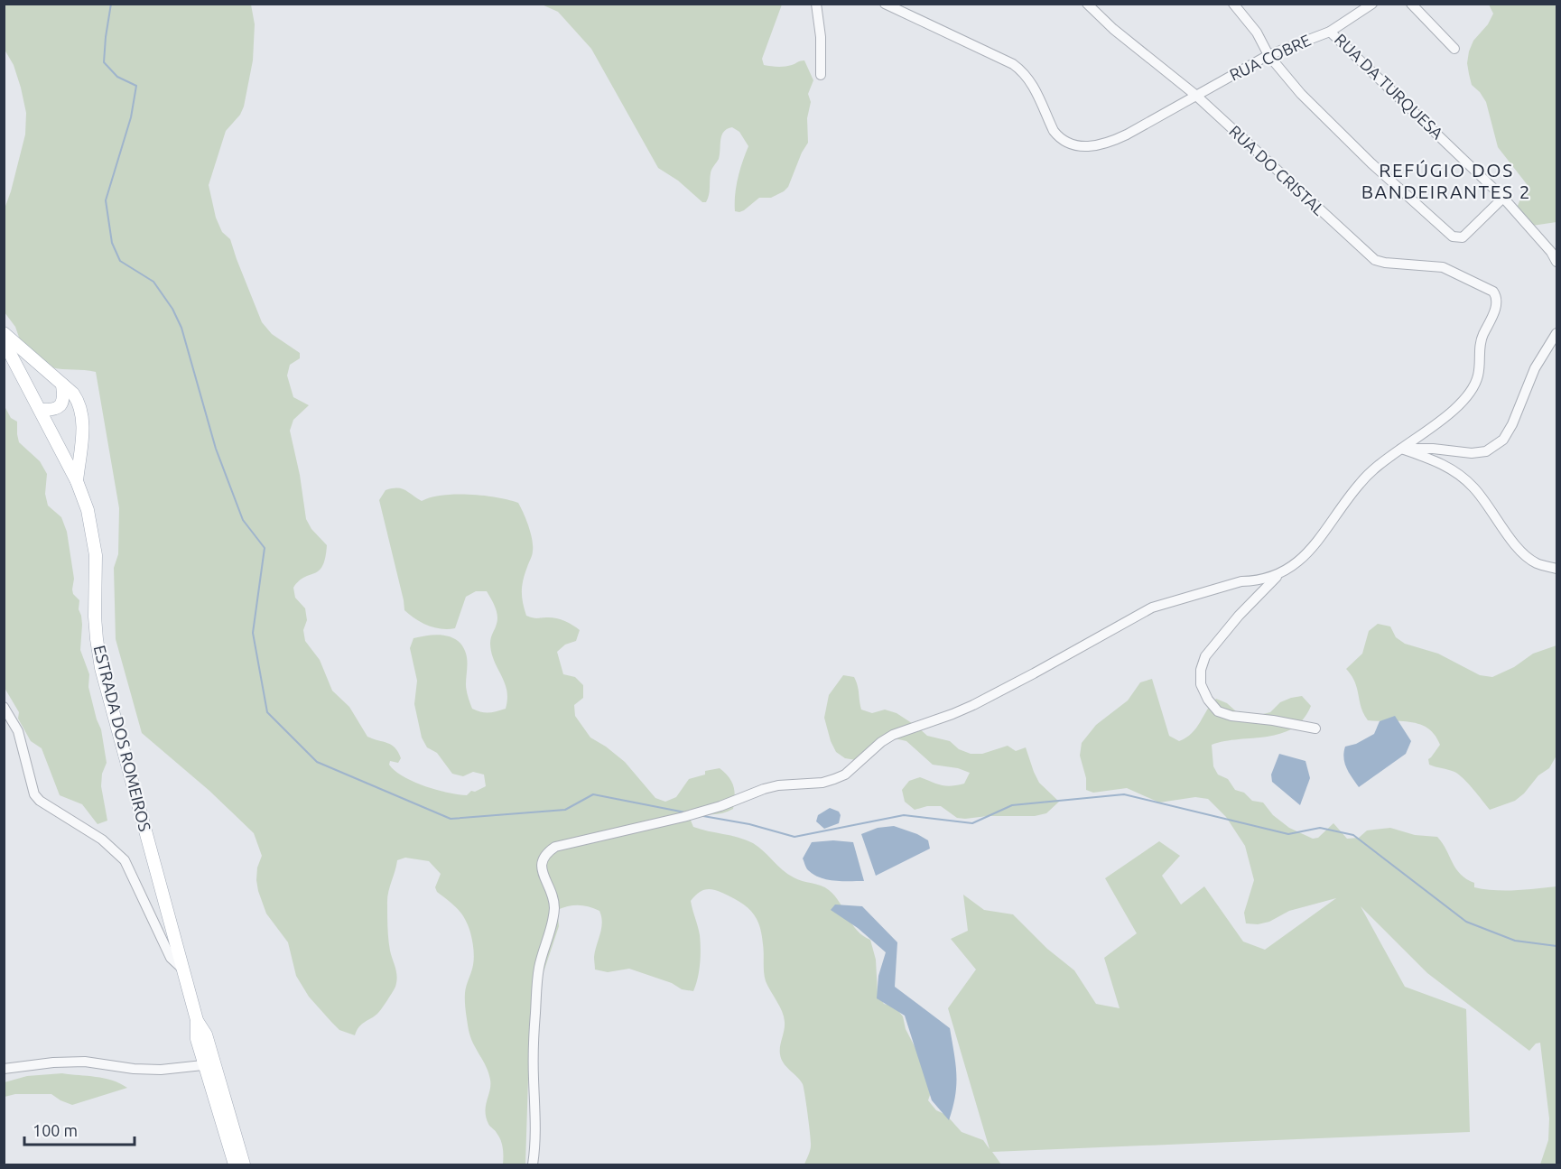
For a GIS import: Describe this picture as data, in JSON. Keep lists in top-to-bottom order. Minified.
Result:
{"streets":{"main road":["ESTRADA DOS ROMEIROS"],"street":["RUA COBRE","RUA DA TURQUESA","RUA DO CRISTAL"]},"crossings":[["RUA COBRE","RUA DA TURQUESA"],["RUA COBRE","RUA DO CRISTAL"]],"districts":["REFÚGIO DOS BANDEIRANTES 2"],"scale_bar":"100 m"}
